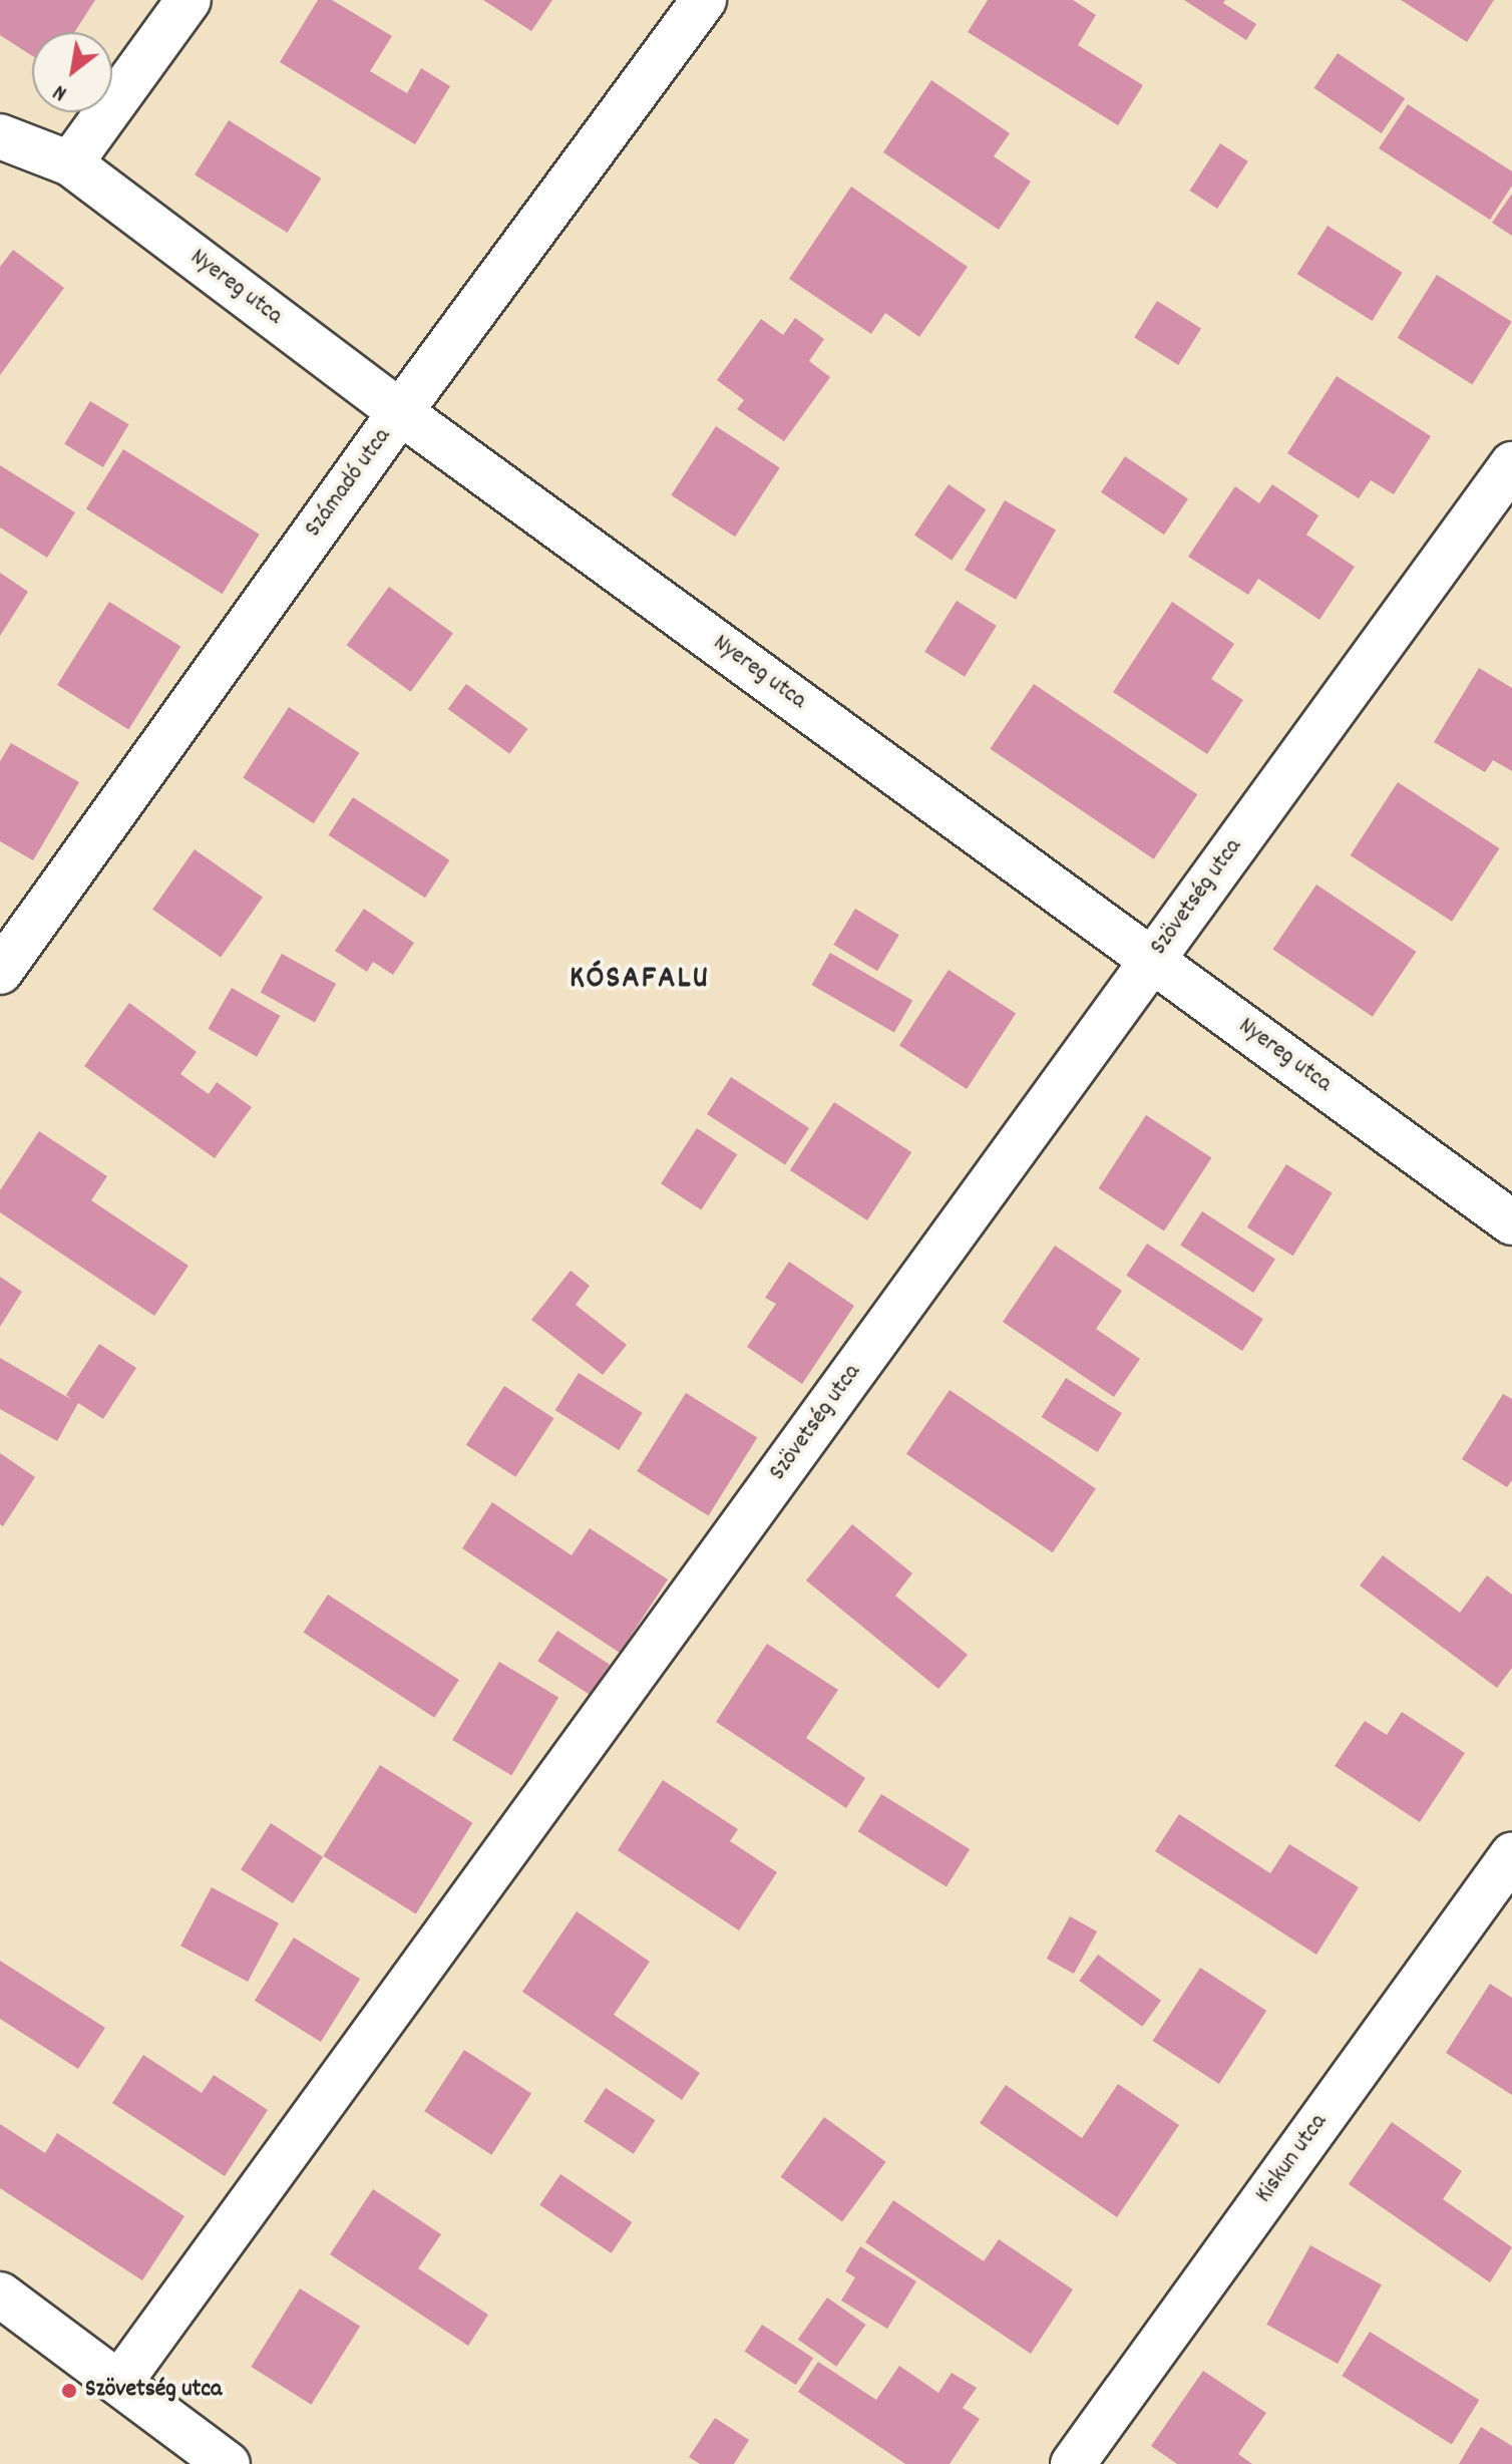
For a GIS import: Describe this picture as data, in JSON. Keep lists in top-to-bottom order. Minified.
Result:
{"streets":{"street":["Nyereg utca","Számadó utca","Szövetség utca","Kiskun utca"]},"crossings":[["Nyereg utca","Számadó utca"],["Nyereg utca","Szövetség utca"]],"districts":["KÓSAFALU"],"places":["Szövetség utca"],"north":"bottom left"}
